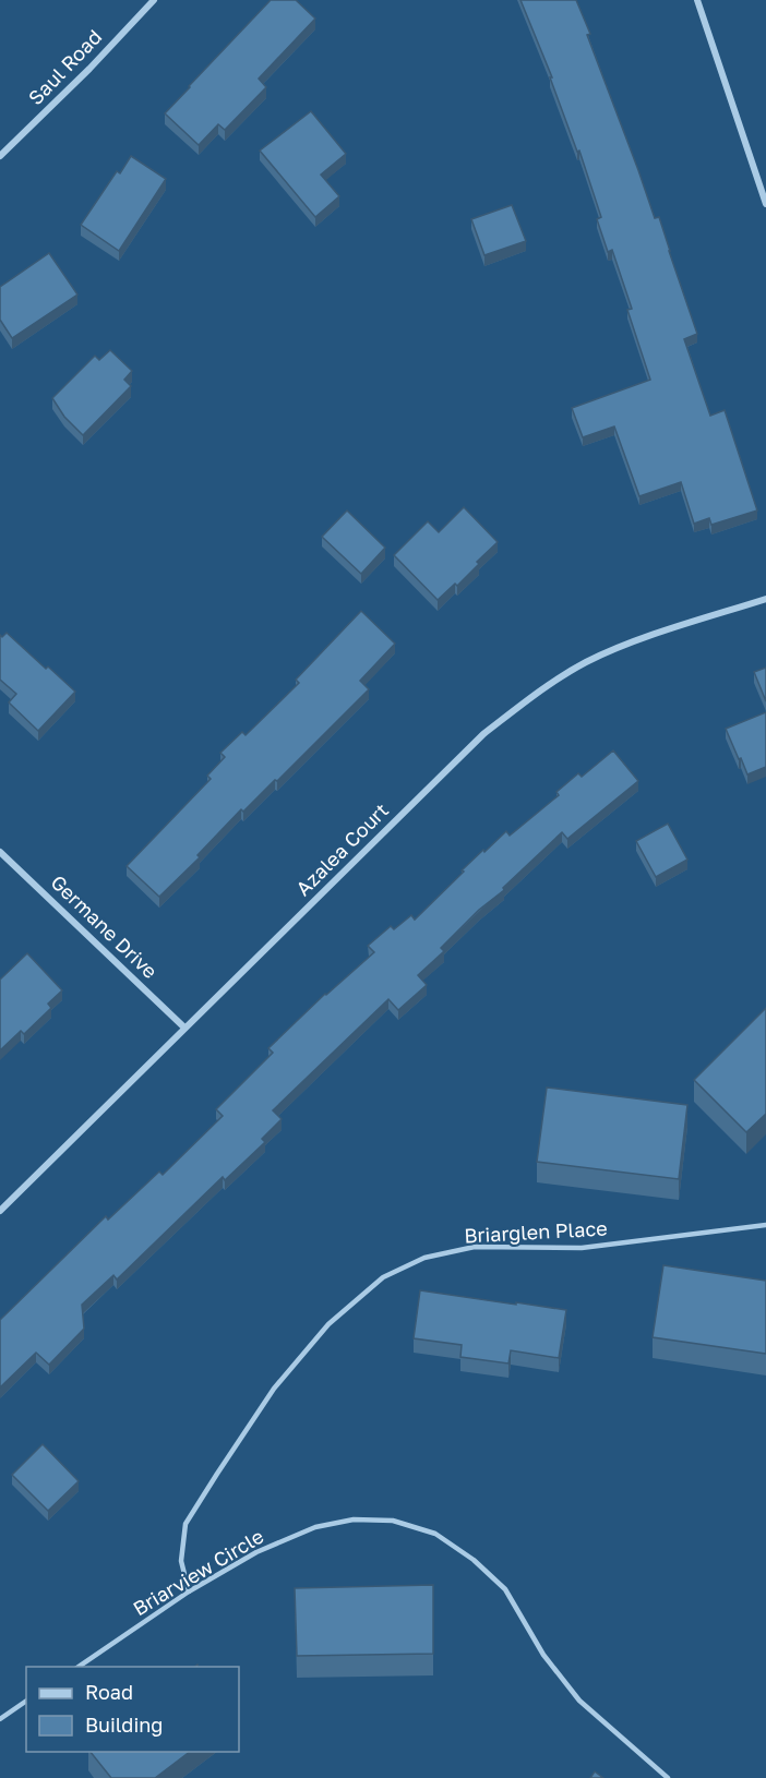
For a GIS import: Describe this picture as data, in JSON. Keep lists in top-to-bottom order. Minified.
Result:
{"streets":{"street":["Saul Road","Azalea Court","Germane Drive"],"lane":["Briarglen Place","Briarview Circle"]},"crossings":[["Azalea Court","Germane Drive"],["Briarglen Place","Briarview Circle"]],"legend":["Road","Building"]}
